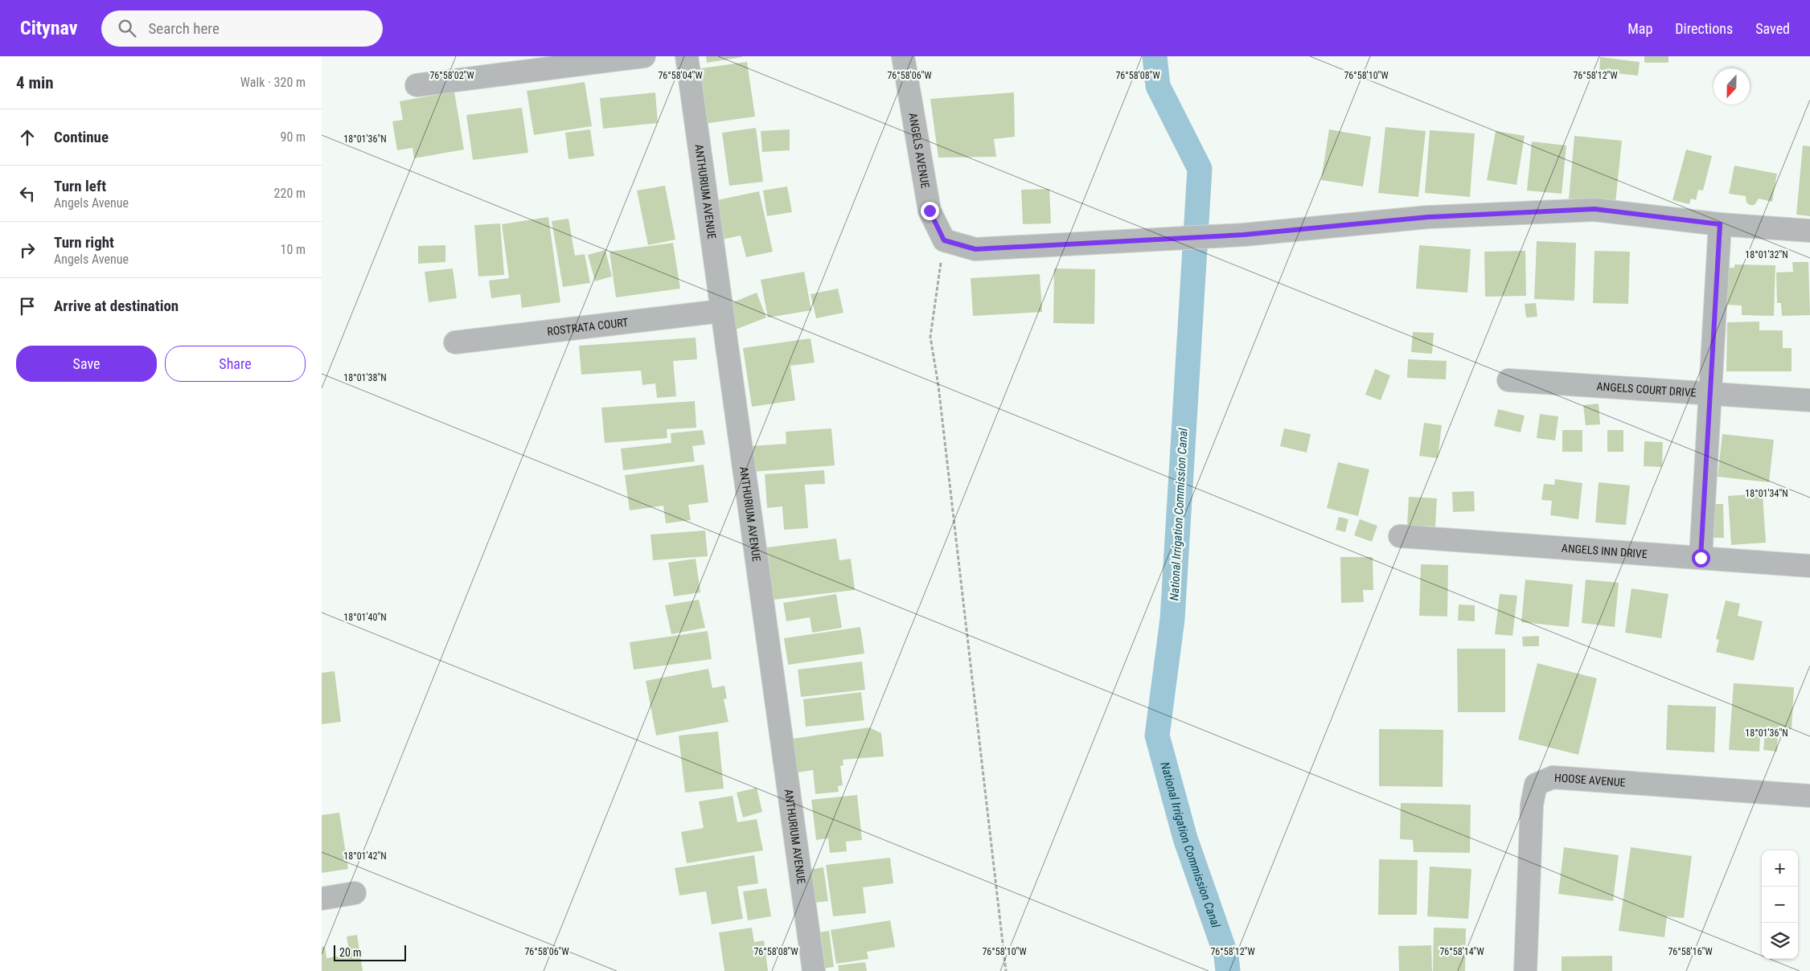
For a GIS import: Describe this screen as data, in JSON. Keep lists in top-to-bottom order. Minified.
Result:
{"streets":{"street":["ANGELS AVENUE","ANTHURIUM AVENUE","ROSTRATA COURT","ANGELS COURT DRIVE","ANGELS INN DRIVE","HOOSE AVENUE"]},"crossings":[["ANTHURIUM AVENUE","ROSTRATA COURT"]],"water":["National Irrigation Commission Canal"],"scale_bar":"20 m","north":"bottom","page":{"header":"Citynav","search":"Search here","nav":["Map","Directions","Saved"],"heading":["4 min","Walk · 320 m"],"list":[["Continue","90 m"],["Turn left","Angels Avenue","220 m"],["Turn right","Angels Avenue","10 m"],"Arrive at destination"],"buttons":["Save","Share"],"map_buttons":["+","−"],"scale":"20 m"},"coordinates":["76°58'10\"W","76°58'02\"W","76°58'04\"W","76°58'06\"W","76°58'08\"W","76°58'12\"W","18°01'36\"N","18°01'32\"N","18°01'38\"N","18°01'34\"N","18°01'40\"N","18°01'42\"N","76°58'14\"W","76°58'16\"W"]}
